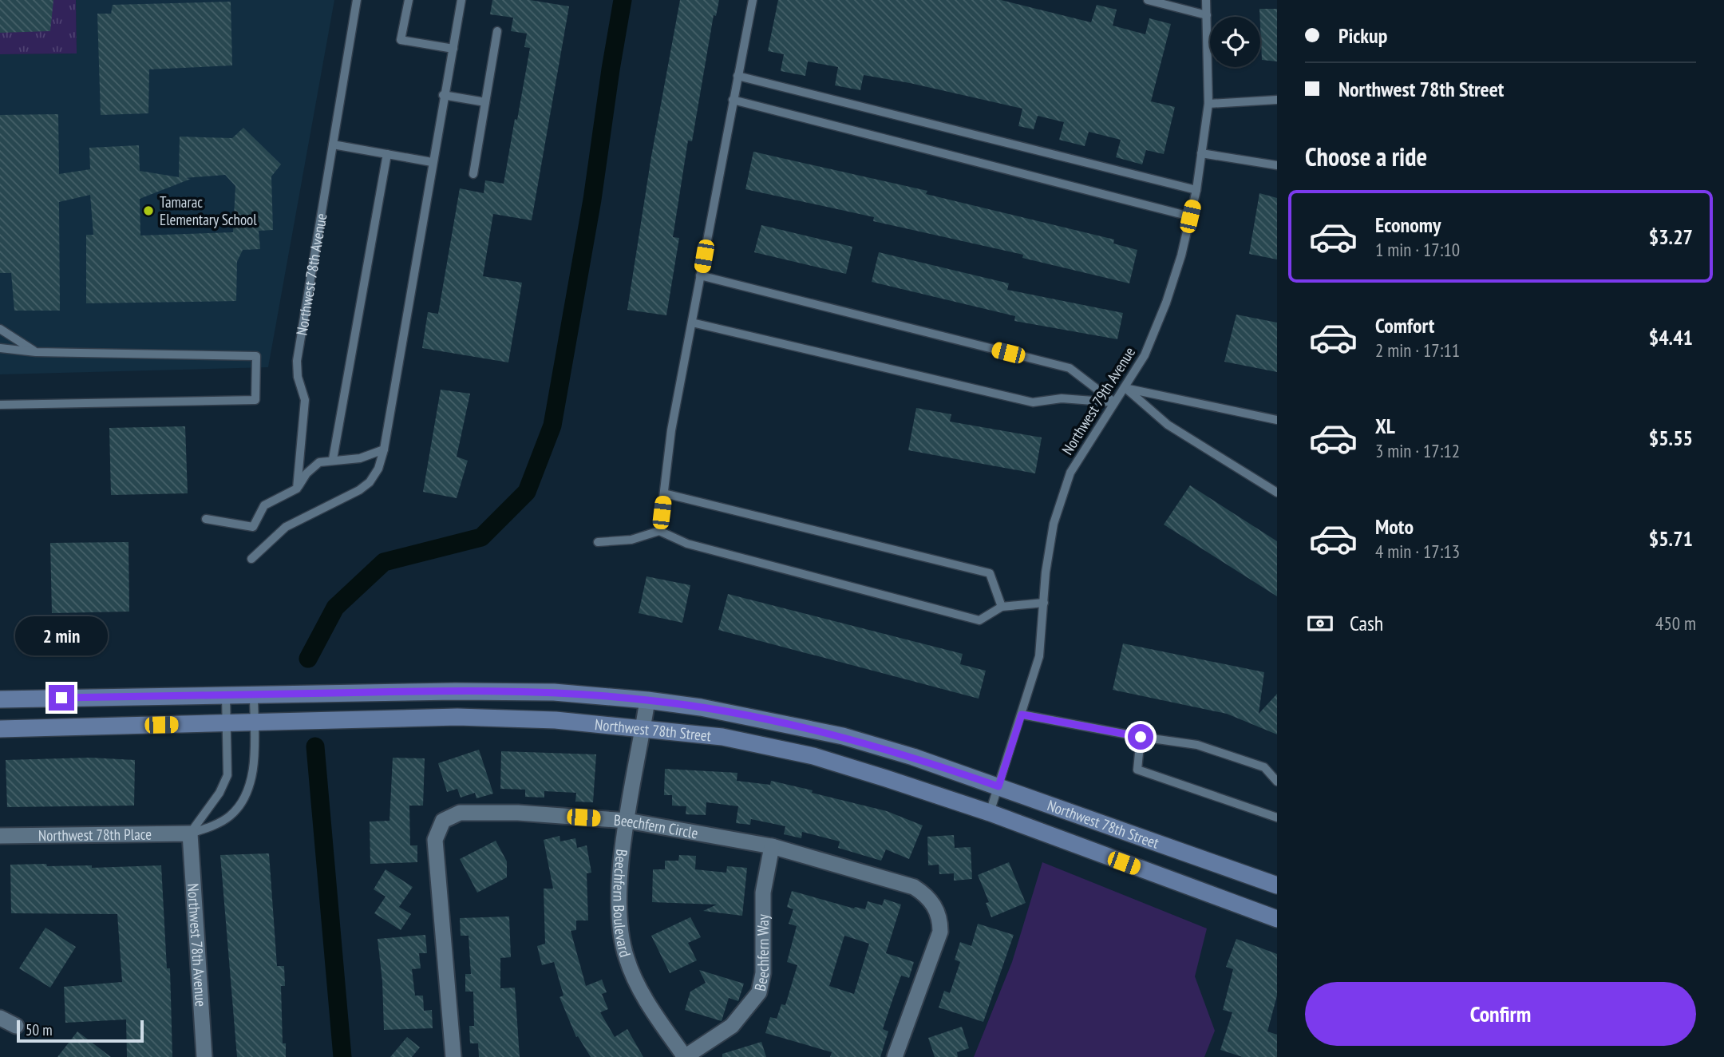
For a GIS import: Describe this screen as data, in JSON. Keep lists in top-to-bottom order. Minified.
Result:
{"streets":{"street":["Northwest 78th Avenue","Northwest 78th Street","Beechfern Circle","Northwest 78th Place","Beechfern Boulevard","Beechfern Way"],"lane":["Northwest 79th Avenue"]},"crossings":[["Northwest 78th Avenue","Northwest 78th Place"],["Northwest 79th Avenue","Northwest 78th Street"],["Northwest 78th Street","Beechfern Boulevard"],["Beechfern Circle","Beechfern Boulevard"],["Beechfern Circle","Beechfern Way"],["Beechfern Boulevard","Beechfern Way"]],"places":["Tamarac Elementary School"],"scale_bar":"50 m","page":{"banner":["Pickup","Northwest 78th Street"],"heading":"Choose a ride","list":[{"name":"Economy","note":"1 min · 17:10","value":"$3.27"},{"name":"Comfort","note":"2 min · 17:11","value":"$4.41"},{"name":"XL","note":"3 min · 17:12","value":"$5.55"},{"name":"Moto","note":"4 min · 17:13","value":"$5.71"}],"pay":["Cash","450 m"],"bubble":"2 min","buttons":"Confirm","scale":"50 m"}}
